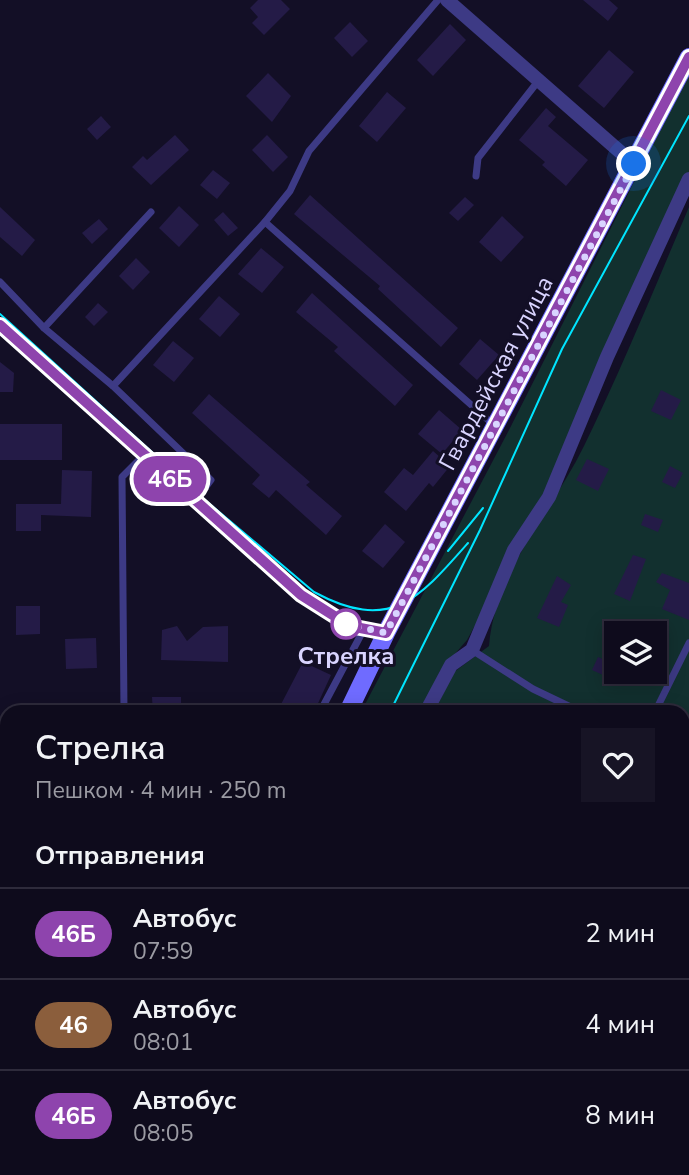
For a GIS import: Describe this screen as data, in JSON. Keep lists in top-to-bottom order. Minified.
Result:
{"streets":{"main road":["Гвардейская улица"]},"places":["Стрелка"],"lines":["bus line 46Б"],"page":{"on_map":"46Б","heading":[["Стрелка","Пешком · 4 мин · 250 m"],"Отправления"],"list":[{"mark":"46Б","name":"Автобус","note":"07:59","value":"2 мин"},{"mark":"46","name":"Автобус","note":"08:01","value":"4 мин"},{"mark":"46Б","name":"Автобус","note":"08:05","value":"8 мин"}]}}
